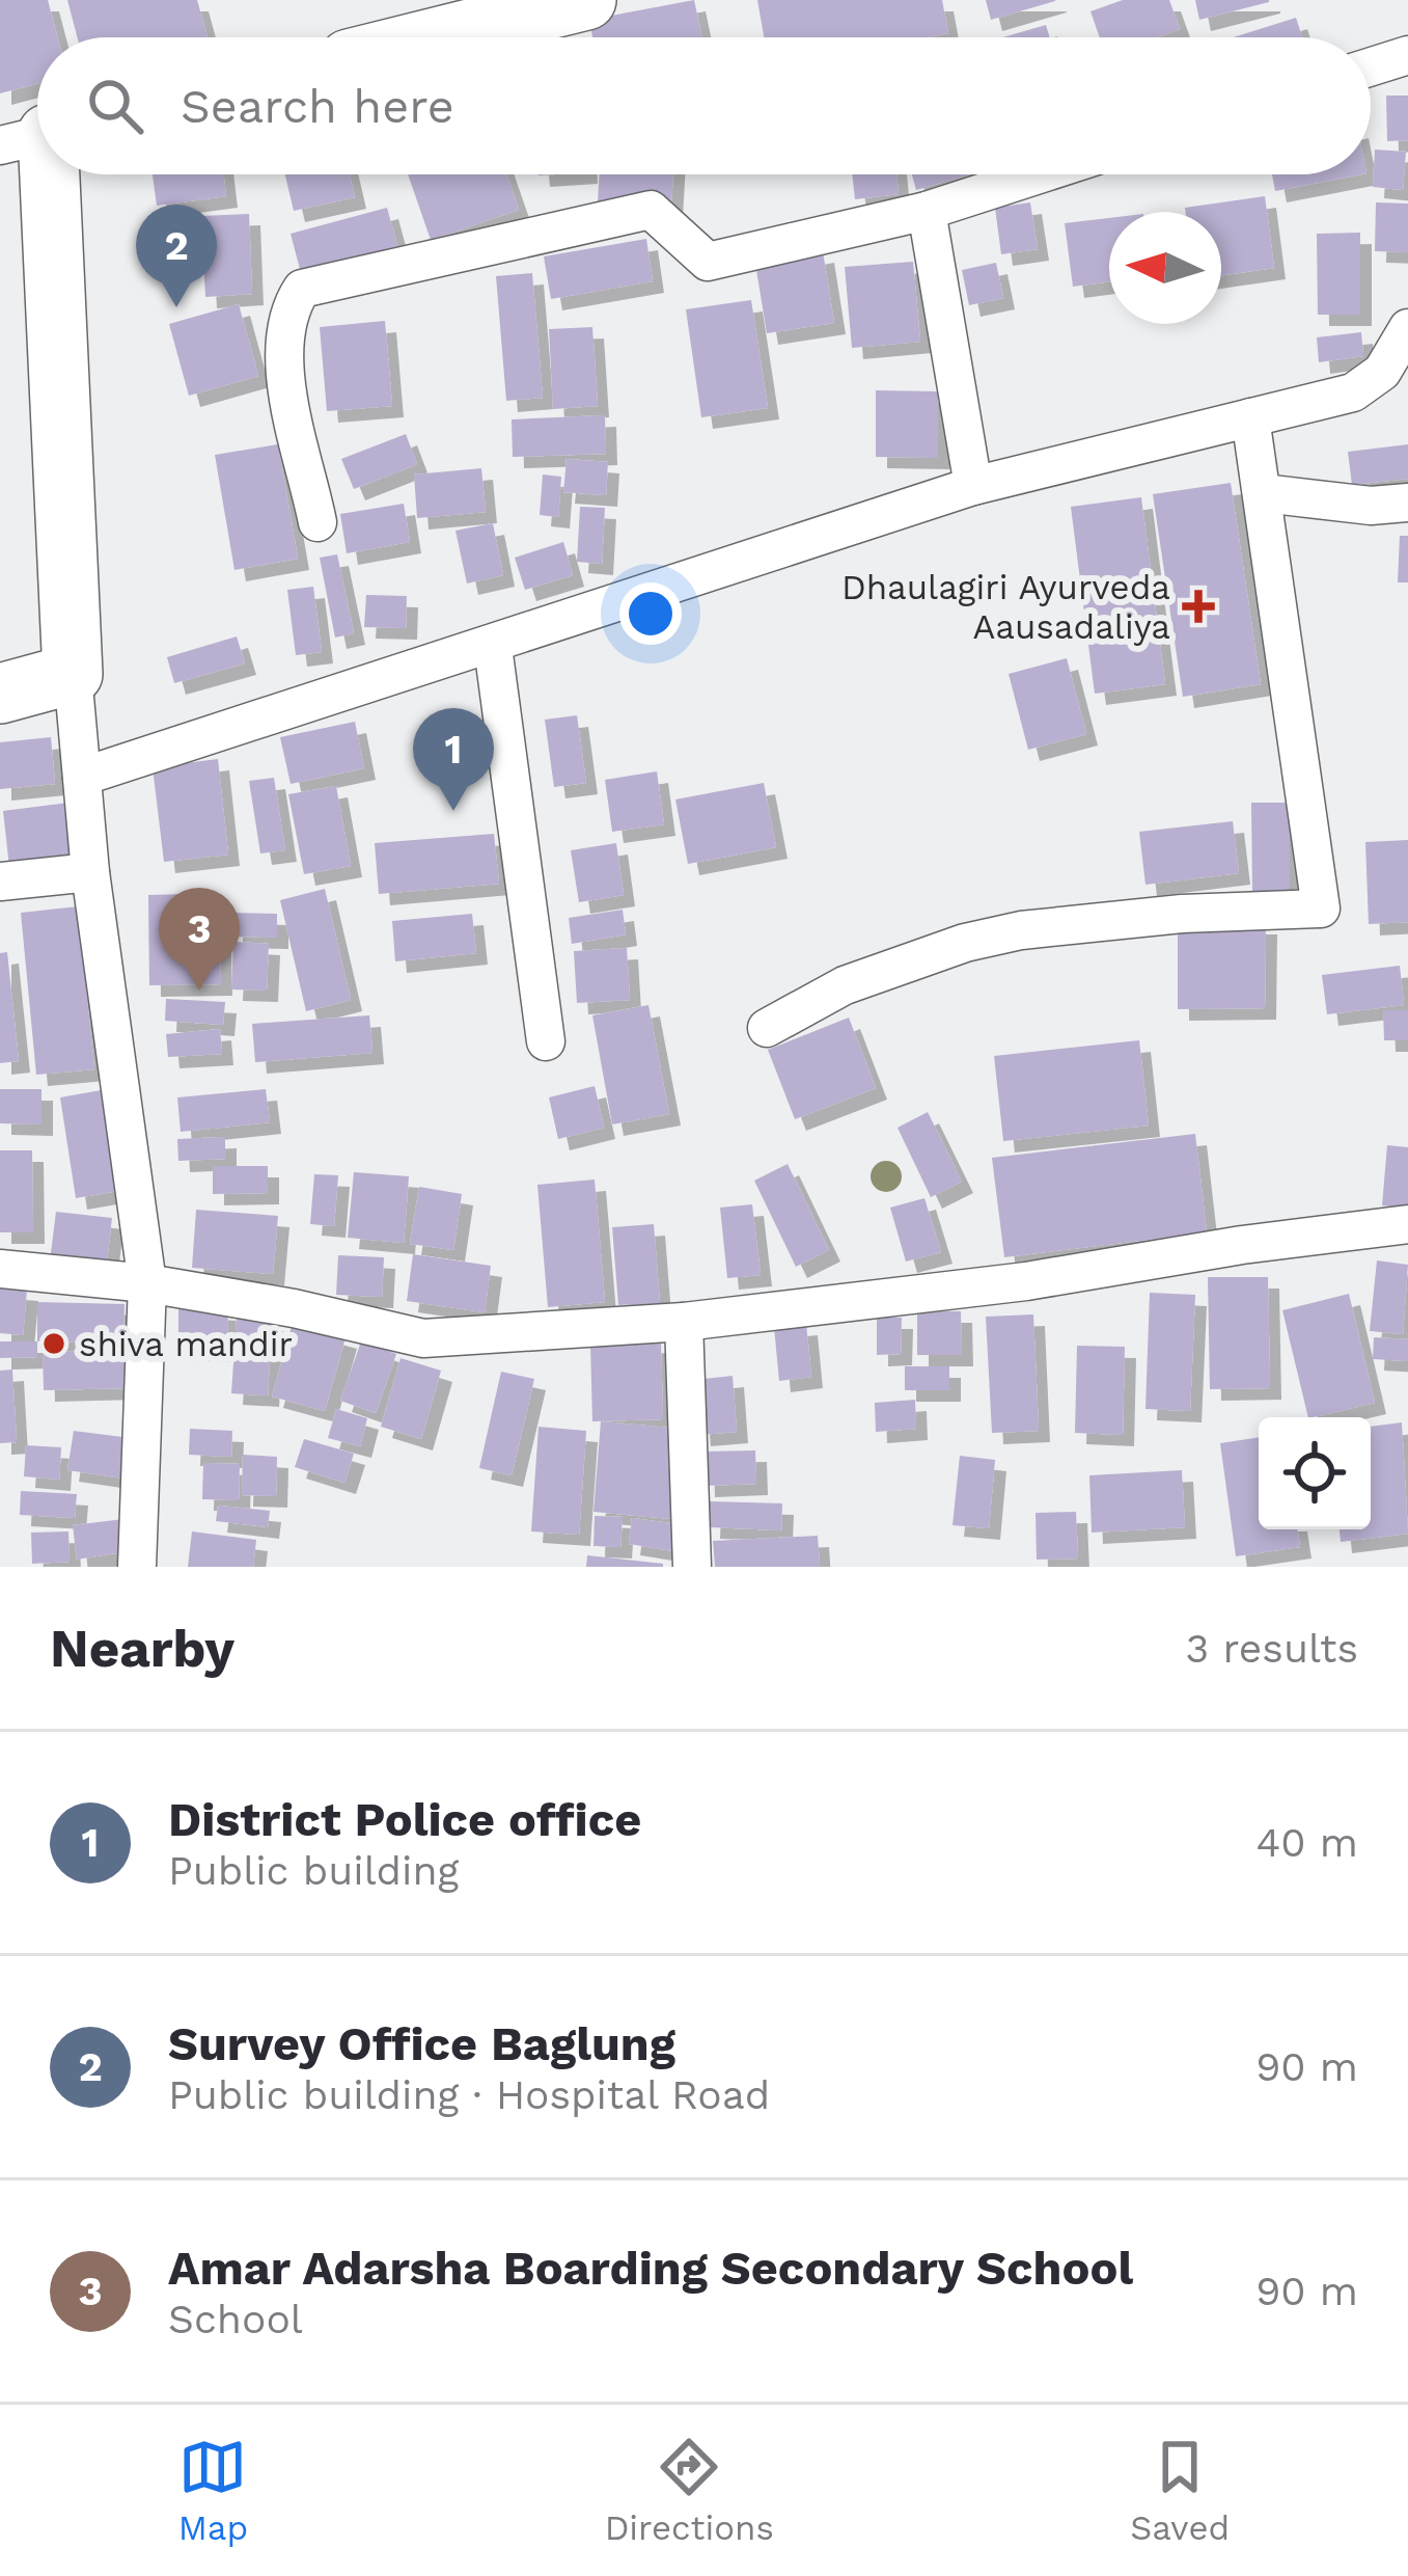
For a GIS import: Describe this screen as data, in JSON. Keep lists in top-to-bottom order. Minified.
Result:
{"places":{"health":["Dhaulagiri Ayurveda Aausadaliya"],"other":["shiva mandir"]},"north":"left","page":{"search":"Search here","pins":["2","1","3"],"heading":["Nearby","3 results"],"list":[{"mark":"1","name":"District Police office","note":"Public building","value":"40 m"},{"mark":"2","name":"Survey Office Baglung","note":"Public building · Hospital Road","value":"90 m"},{"mark":"3","name":"Amar Adarsha Boarding Secondary School","note":"School","value":"90 m"}],"nav":["Map","Directions","Saved"]}}
